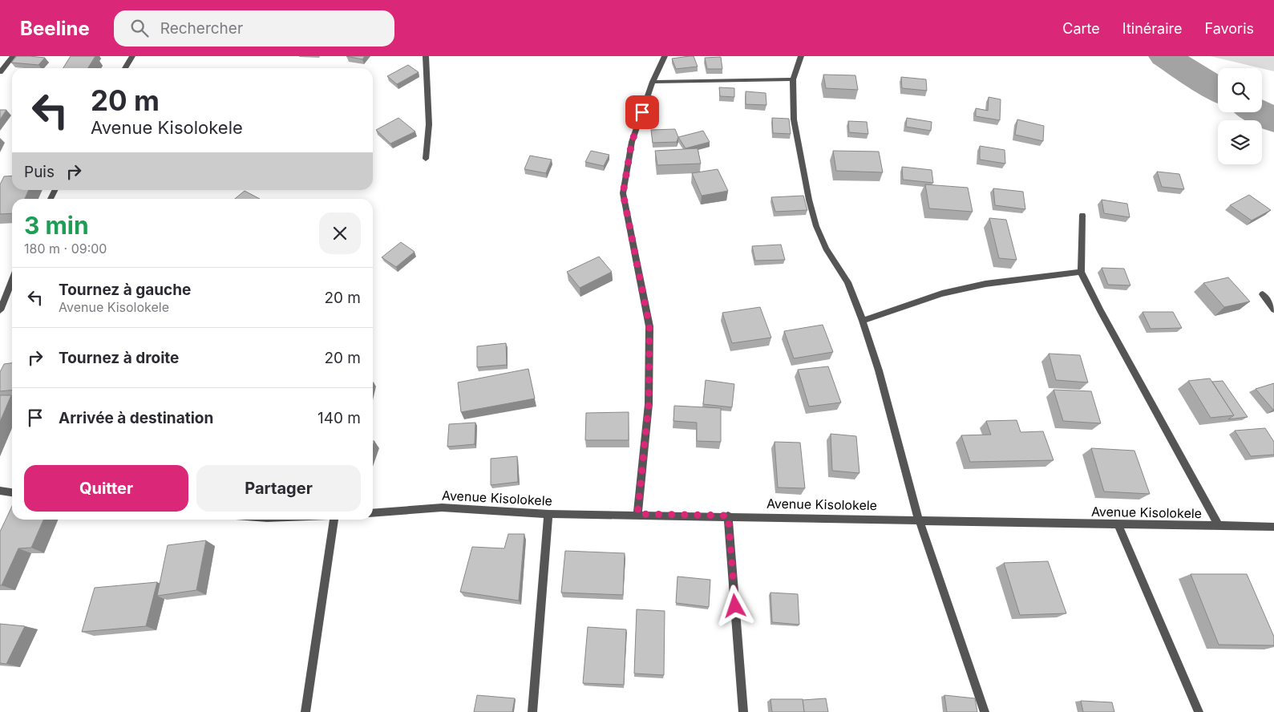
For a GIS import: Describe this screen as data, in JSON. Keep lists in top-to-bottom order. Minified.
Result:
{"streets":{"street":["Avenue Kisolokele"]},"page":{"header":"Beeline","search":"Rechercher","nav":["Carte","Itinéraire","Favoris"],"turn":["20 m","Avenue Kisolokele"],"then":"Puis","heading":["3 min","180 m · 09:00"],"list":[{"name":"Tournez à gauche","note":"Avenue Kisolokele","value":"20 m"},{"name":"Tournez à droite","value":"20 m"},{"name":"Arrivée à destination","value":"140 m"}],"buttons":["Quitter","Partager"]}}
